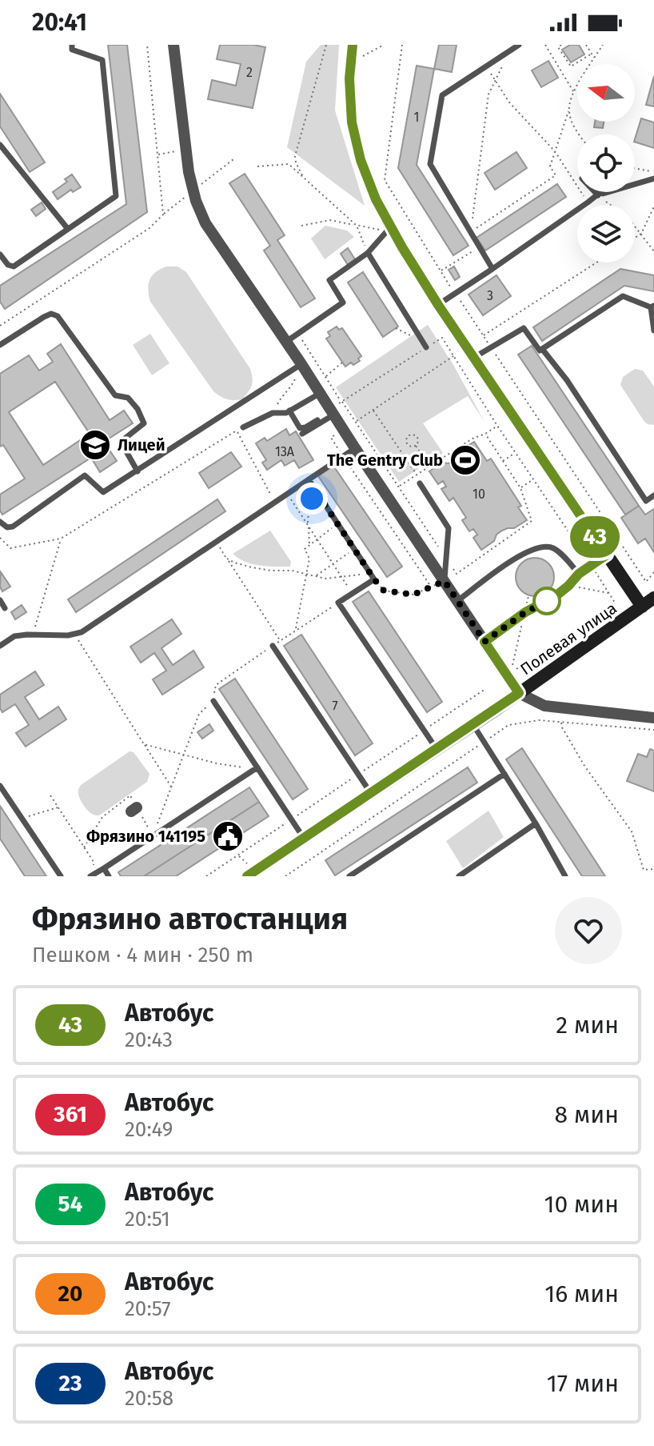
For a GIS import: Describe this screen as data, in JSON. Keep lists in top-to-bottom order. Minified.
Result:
{"streets":{"street":["Полевая улица"]},"places":{"school or university":["Лицей"],"sports":["The Gentry Club"],"public building":["Фрязино 141195"]},"lines":["bus line 43"],"house_numbers":["2","1","3","13А","10","7"],"north":"left","page":{"status":"20:41","on_map":"43","heading":["Фрязино автостанция","Пешком · 4 мин · 250 m"],"list":[{"mark":"43","name":"Автобус","note":"20:43","value":"2 мин"},{"mark":"361","name":"Автобус","note":"20:49","value":"8 мин"},{"mark":"54","name":"Автобус","note":"20:51","value":"10 мин"},{"mark":"20","name":"Автобус","note":"20:57","value":"16 мин"},{"mark":"23","name":"Автобус","note":"20:58","value":"17 мин"}]}}
